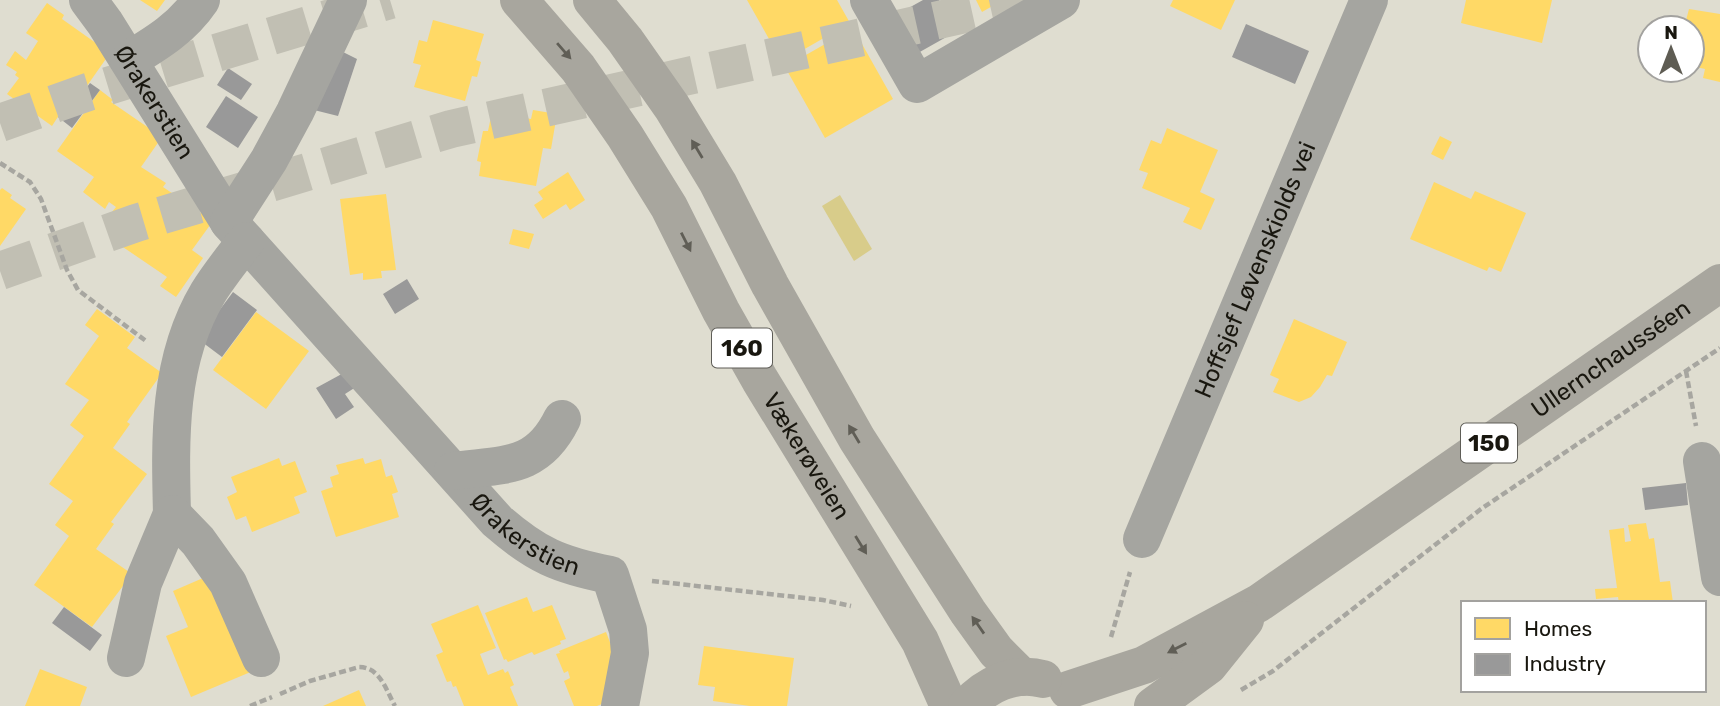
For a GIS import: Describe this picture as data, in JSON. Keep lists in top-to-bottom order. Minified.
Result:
{"streets":{"main road":["160","Ullernchausséen","150","Vækerøveien"],"street":["Ørakerstien","Hoffsjef Løvenskiolds vei"]},"legend":["Homes","Industry"],"north":"top"}
